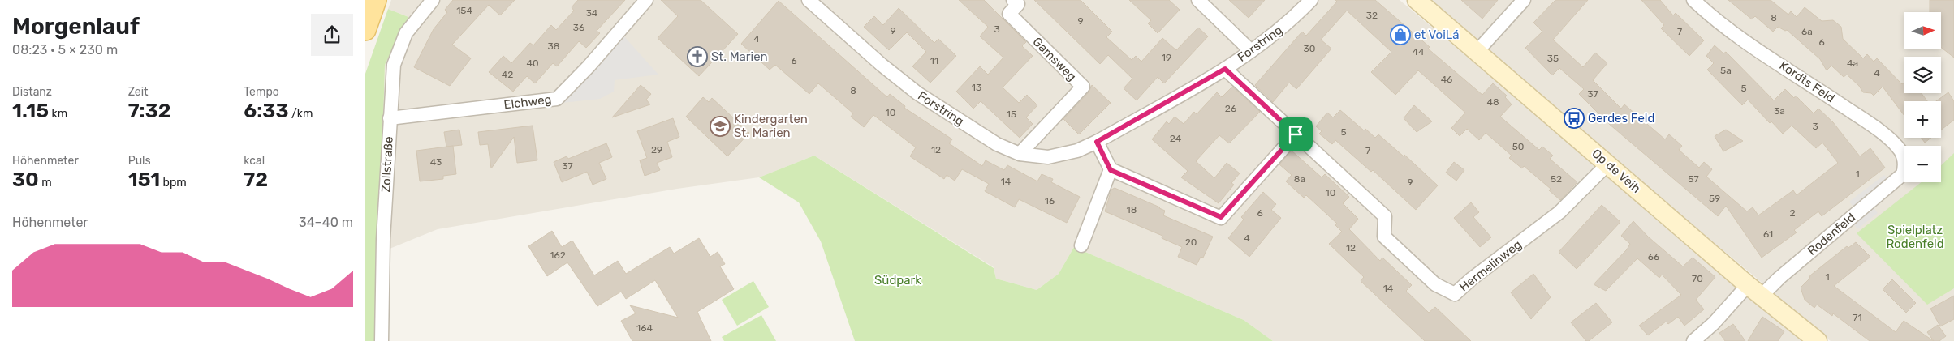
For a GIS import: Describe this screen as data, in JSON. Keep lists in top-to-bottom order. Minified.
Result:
{"streets":{"street":["Forstring","Gamsweg","Kordts Feld","Elchweg","Zollstraße","Op de Veih","Rodenfeld","Hermelinweg"]},"crossings":[["Forstring","Gamsweg"],["Forstring","Hermelinweg"],["Kordts Feld","Rodenfeld"],["Elchweg","Zollstraße"],["Op de Veih","Rodenfeld"],["Op de Veih","Hermelinweg"]],"parks":["Spielplatz Rodenfeld","Südpark"],"places":{"shop":["et VoiLá"],"church":["St. Marien"],"bus stop":["Gerdes Feld"],"school or university":["Kindergarten St. Marien"]},"house_numbers":["154","34","32","8","9","36","3","9","7","6a","4","6","38","30","44","19","35","6","11","40","4a","5a","4","42","46","13","5","8","37","48","26","3a","10","15","3","5","24","50","29","12","7","43","37","1","8a","52","57","14","9","10","59","16","18","6","2","61","4","20","12","162","66","1","70","14","71","164"],"north":"right","page":{"heading":["Morgenlauf","08:23 · 5 × 230 m"],"map_buttons":["+","−"],"stats":[["Distanz","1.15 km"],["Zeit","7:32"],["Tempo","6:33 /km"],["Höhenmeter","30 m"],["Puls","151 bpm"],["kcal","72"]],"chart":["Höhenmeter","34–40 m"]}}
